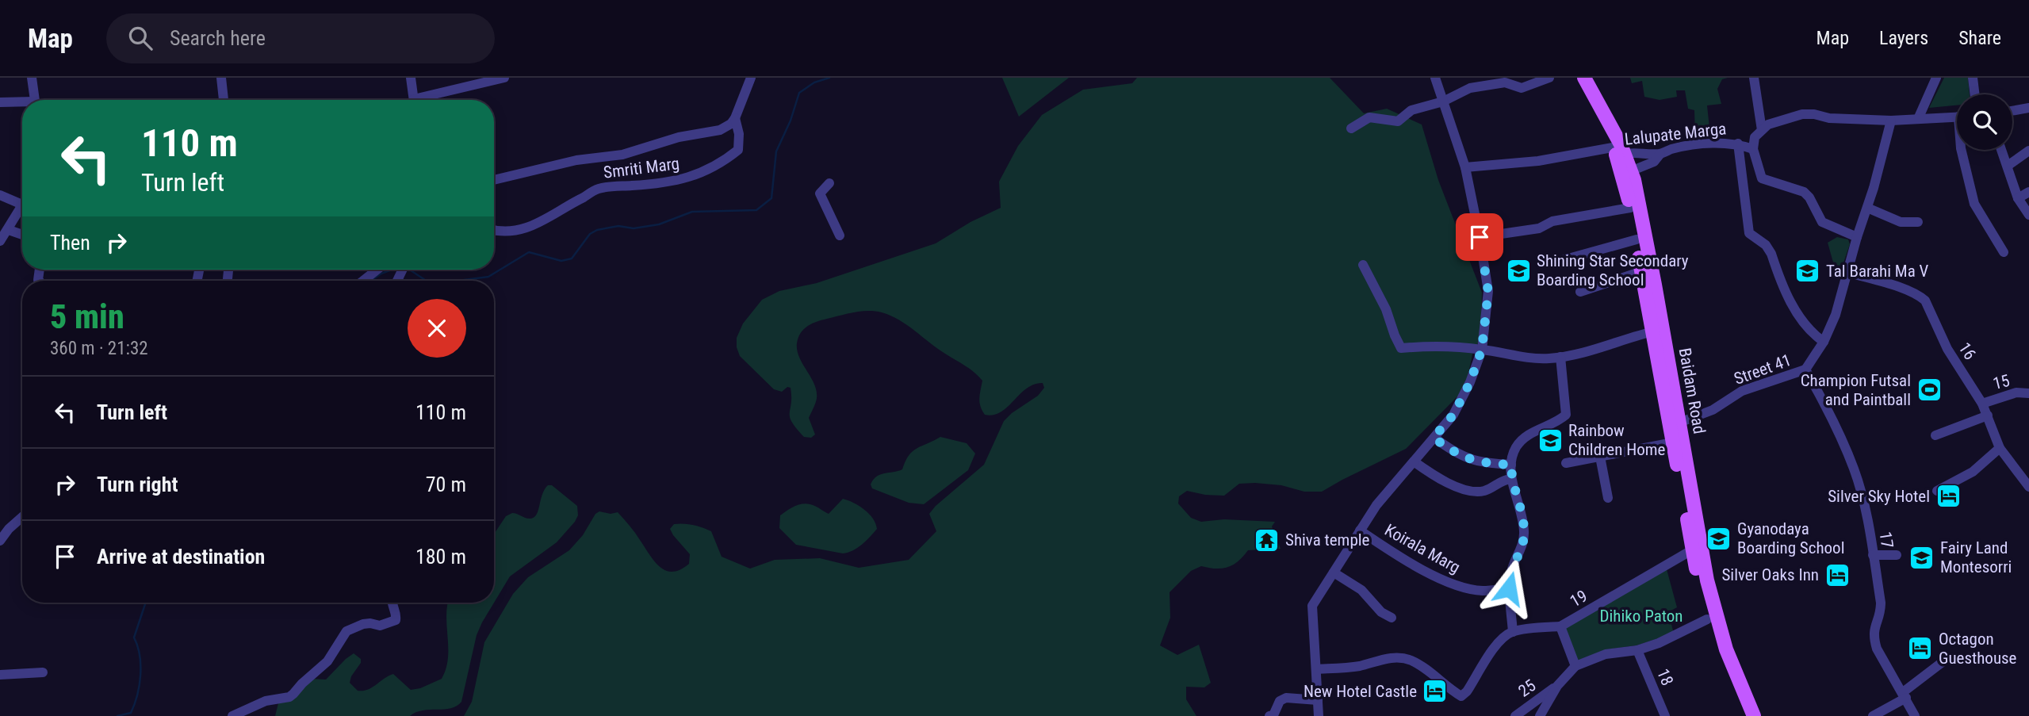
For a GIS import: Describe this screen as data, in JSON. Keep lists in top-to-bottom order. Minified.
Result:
{"streets":{"main road":["Baidam Road"],"street":["Lalupate Marga","Smriti Marg","16","Street 41","15","17","Koirala Marg","19","18","25"]},"crossings":[["Lalupate Marga","Baidam Road"],["16","15"],["Street 41","Baidam Road"],["Street 41","17"],["Baidam Road","19"]],"parks":["Dihiko Paton"],"places":{"school or university":["Shining Star Secondary Boarding School","Tal Barahi Ma V","Rainbow Children Home","Gyanodaya Boarding School","Fairy Land Montesorri"],"sports":["Champion Futsal and Paintball"],"hotel":["Silver Sky Hotel","Silver Oaks Inn","Octagon Guesthouse","New Hotel Castle"],"temple":["Shiva temple"]},"page":{"header":"Map","search":"Search here","nav":["Map","Layers","Share"],"turn":["110 m","Turn left"],"then":"Then","heading":["5 min","360 m · 21:32"],"list":[{"name":"Turn left","value":"110 m"},{"name":"Turn right","value":"70 m"},{"name":"Arrive at destination","value":"180 m"}]}}
